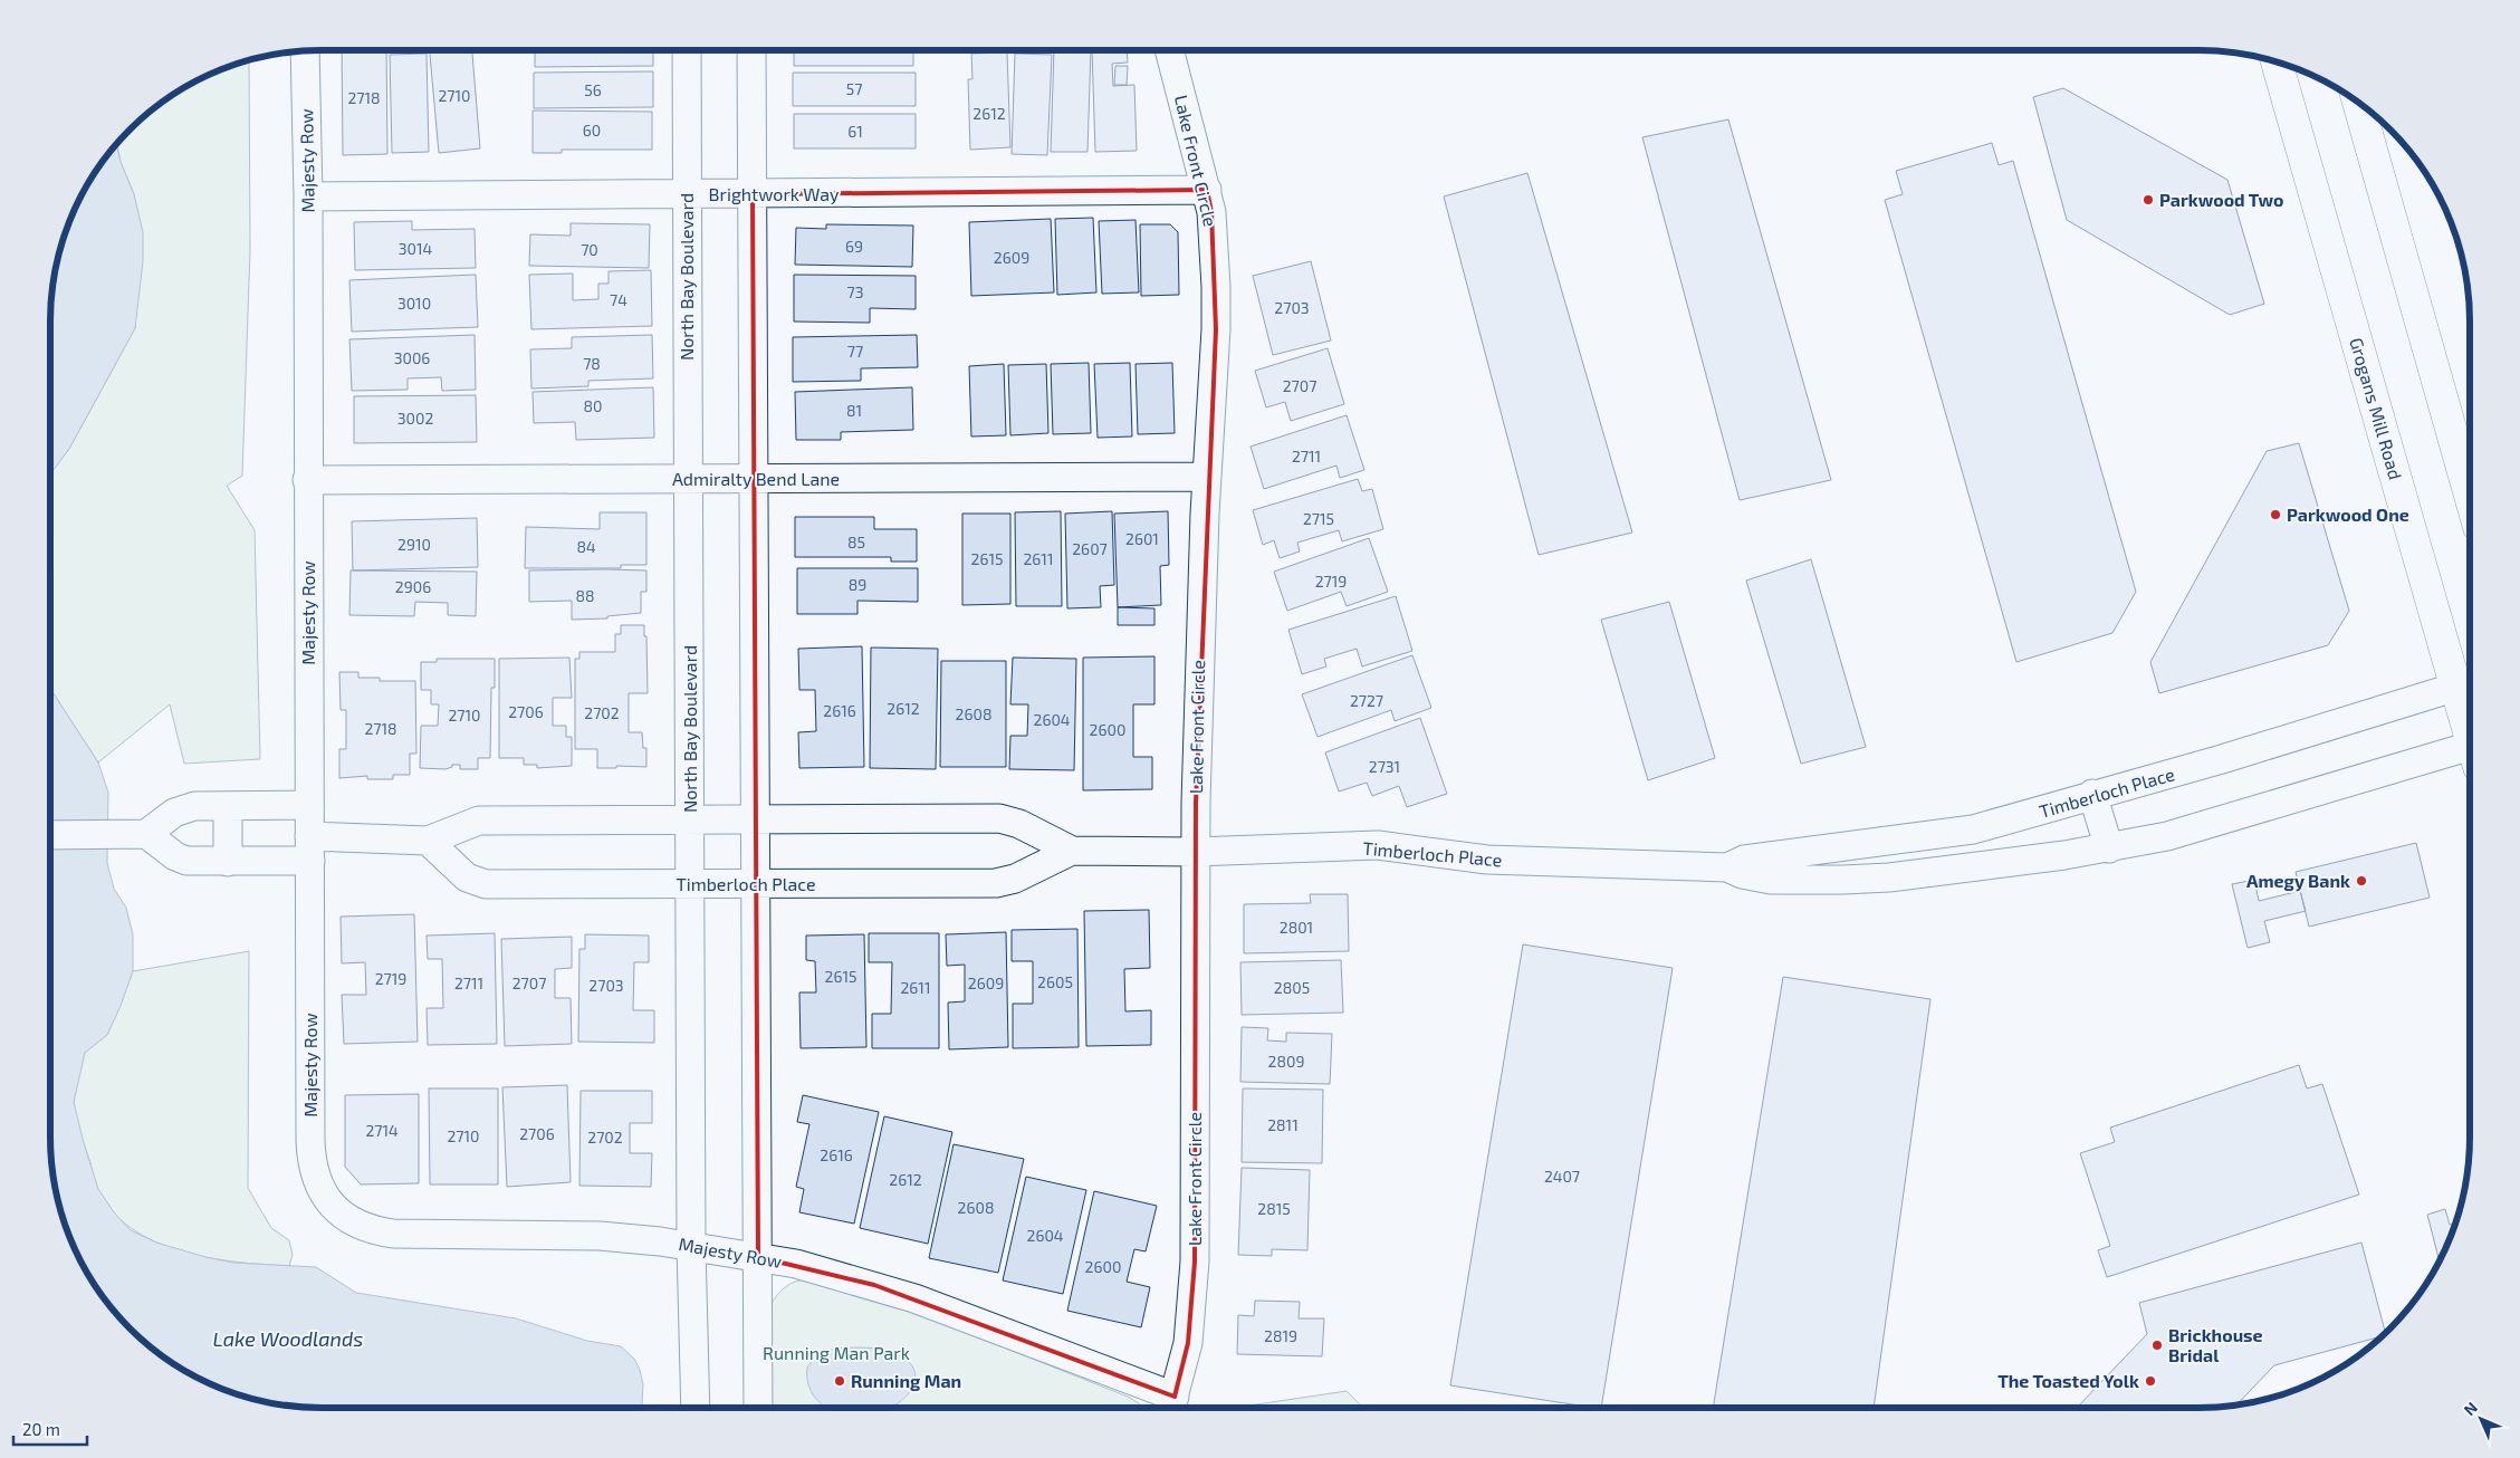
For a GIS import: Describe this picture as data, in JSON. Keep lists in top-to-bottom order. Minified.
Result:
{"streets":{"main road":["Grogans Mill Road"],"street":["Majesty Row","Lake Front Circle","Brightwork Way","North Bay Boulevard","Admiralty Bend Lane","Timberloch Place"]},"crossings":[["Majesty Row","Lake Front Circle"],["Majesty Row","Brightwork Way"],["Majesty Row","North Bay Boulevard"],["Majesty Row","Admiralty Bend Lane"],["Majesty Row","Timberloch Place"],["Lake Front Circle","Brightwork Way"],["Lake Front Circle","Admiralty Bend Lane"],["Lake Front Circle","Timberloch Place"],["Brightwork Way","North Bay Boulevard"],["North Bay Boulevard","Admiralty Bend Lane"],["North Bay Boulevard","Timberloch Place"],["Grogans Mill Road","Timberloch Place"]],"water":["Lake Woodlands"],"parks":["Running Man Park"],"places":["Parkwood Two","Parkwood One","Amegy Bank","Brickhouse Bridal","Running Man","The Toasted Yolk"],"house_numbers":["57","56","2710","2718","2612","60","61","69","3014","70","2609","73","74","3010","2703","77","3006","78","2707","80","81","3002","2711","2715","2601","85","2910","84","2607","2615","2611","2719","89","2906","88","2727","2612","2616","2706","2702","2608","2710","2604","2718","2600","2731","2801","2615","2719","2605","2711","2707","2609","2703","2611","2805","2809","2811","2714","2706","2710","2702","2616","2407","2612","2608","2815","2604","2600","2819"],"scale_bar":"20 m","north":"top left"}
